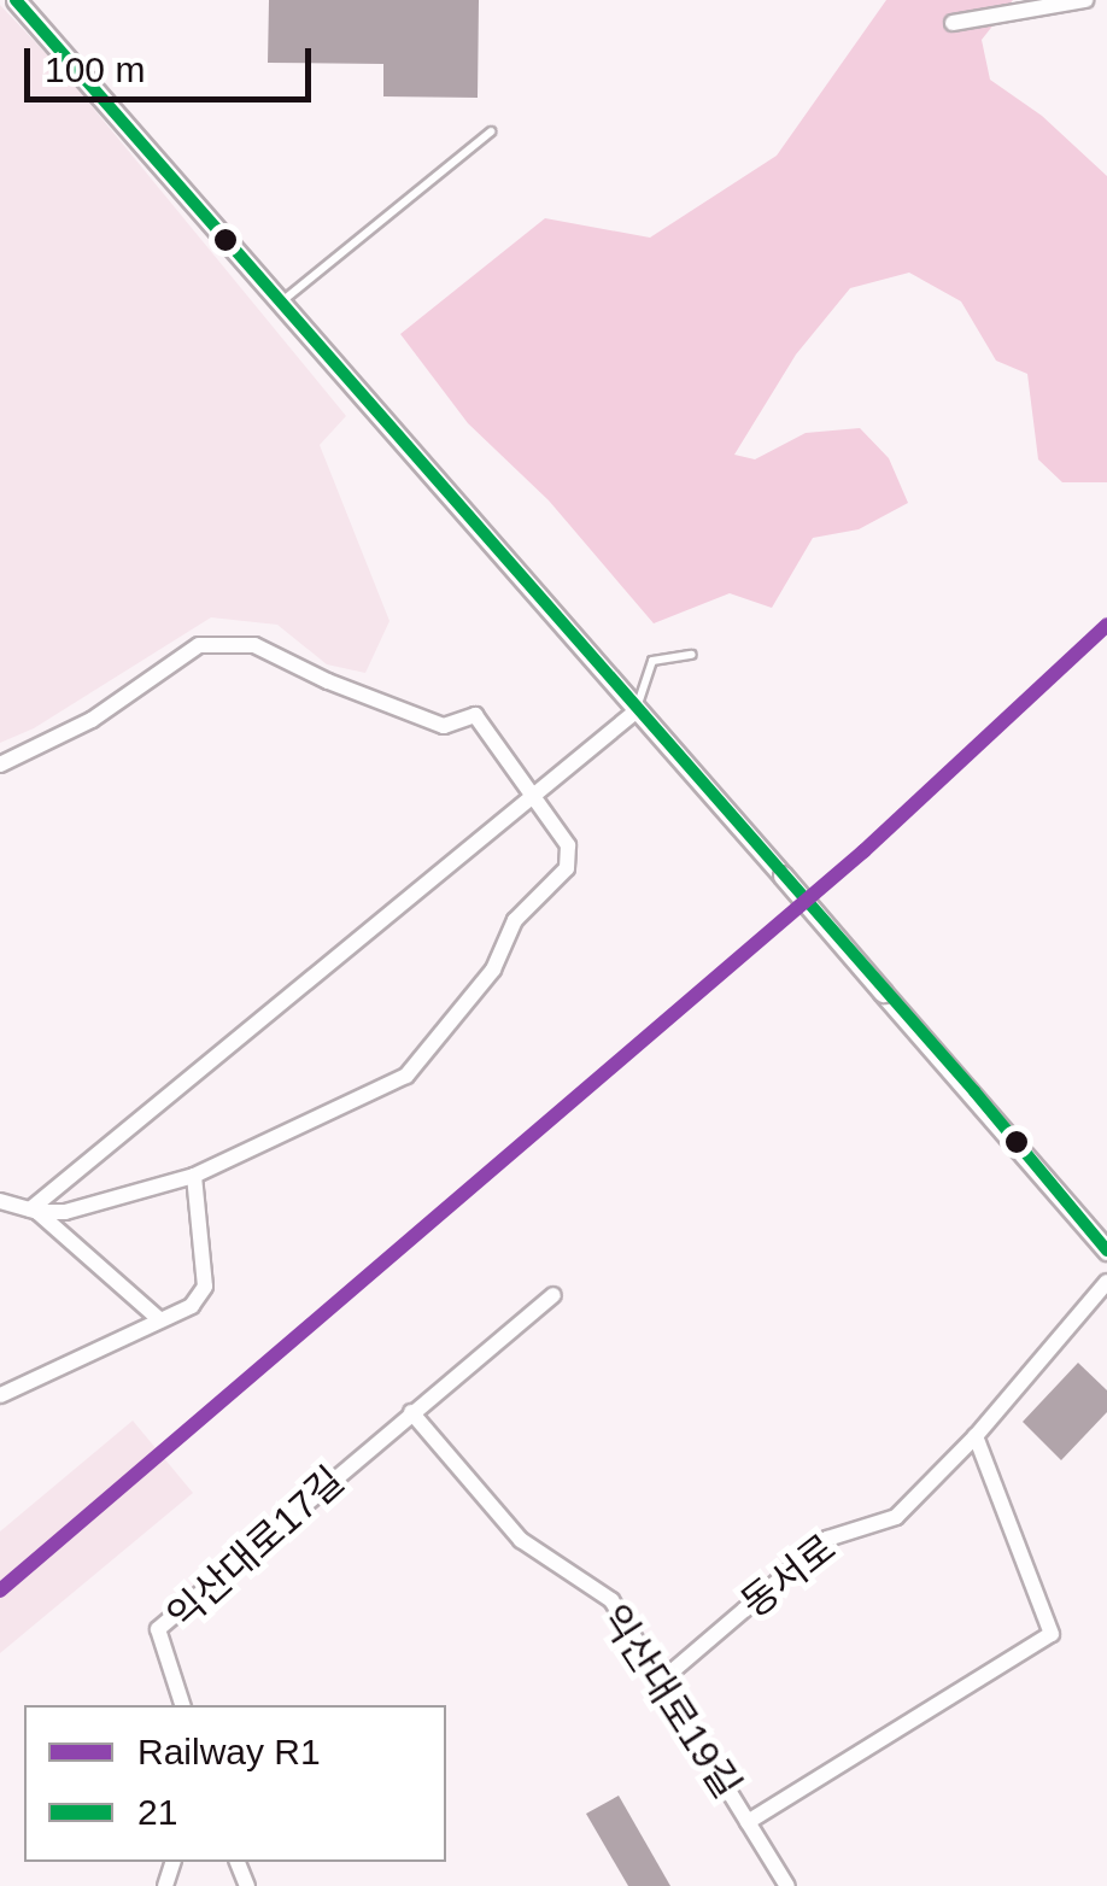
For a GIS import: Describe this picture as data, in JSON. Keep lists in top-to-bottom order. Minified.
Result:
{"streets":{"street":["익산대로17길","동서로","익산대로19길"]},"crossings":[["익산대로17길","익산대로19길"],["동서로","익산대로19길"]],"lines":["transit line 21","rail line R1"],"legend":["Railway R1","21"],"scale_bar":"100 m"}
